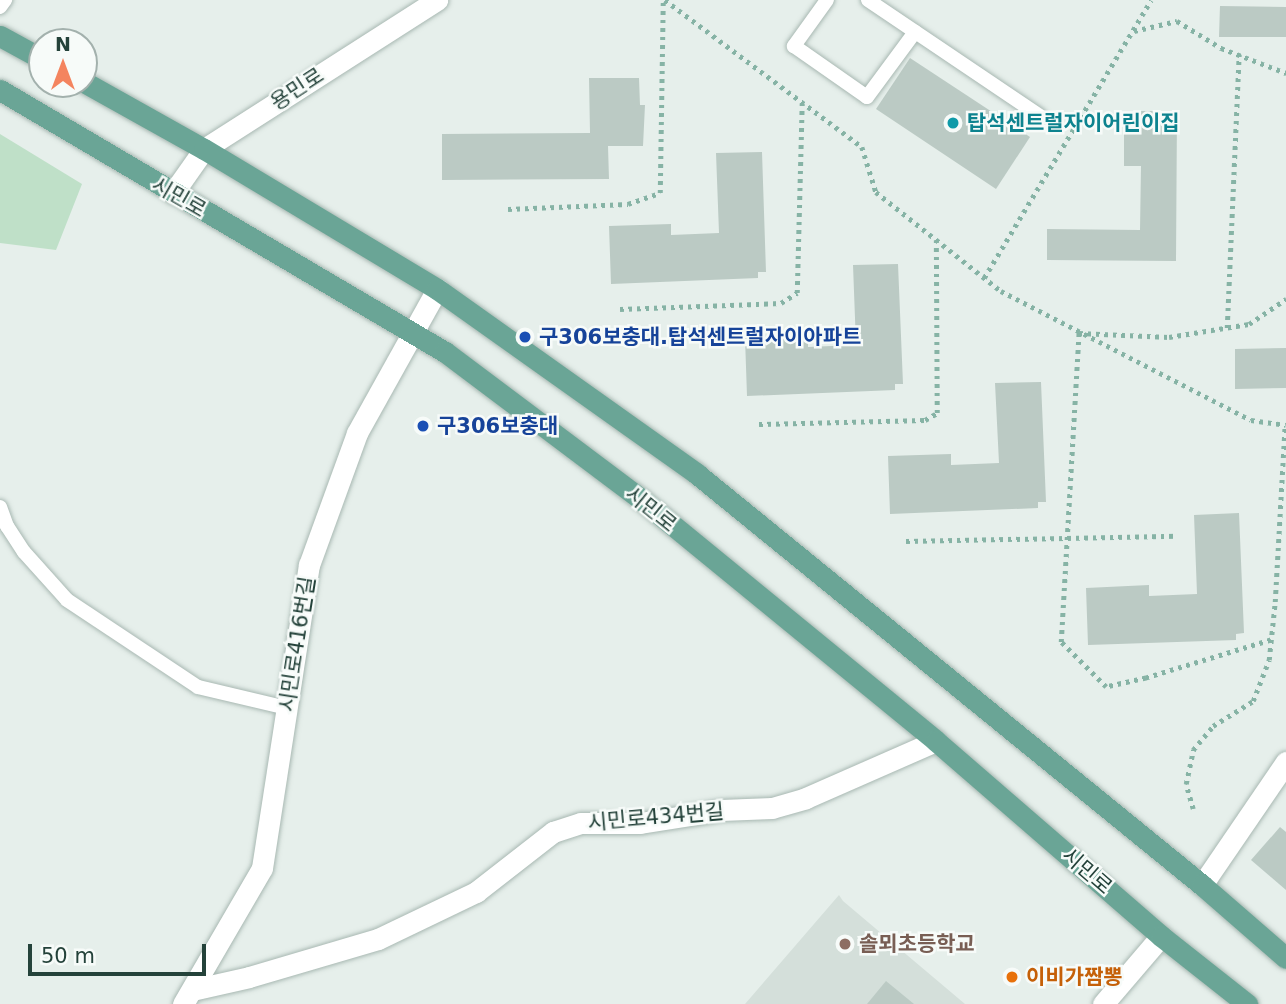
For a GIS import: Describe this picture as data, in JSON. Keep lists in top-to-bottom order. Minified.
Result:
{"streets":{"main road":["시민로"],"street":["용민로","시민로416번길","시민로434번길"]},"crossings":[["용민로","시민로"],["시민로","시민로416번길"],["시민로","시민로434번길"],["시민로416번길","시민로434번길"]],"places":["탑석센트럴자이어린이집","구306보충대.탑석센트럴자이아파트","구306보충대","솔뫼초등학교","이비가짬뽕"],"scale_bar":"50 m","north":"top"}
